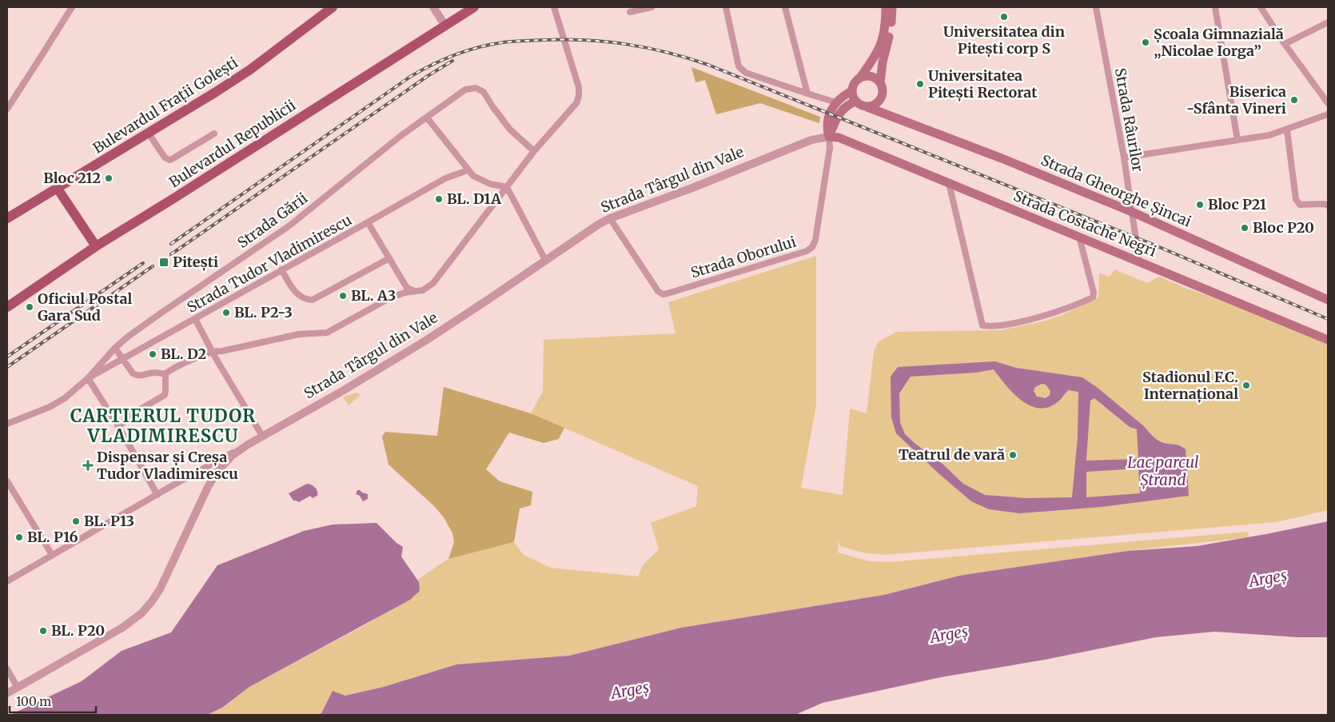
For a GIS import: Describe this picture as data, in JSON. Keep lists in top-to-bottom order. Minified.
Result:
{"streets":{"main road":["Bulevardul Frații Golești","Bulevardul Republicii","Strada Gheorghe Șincai","Strada Costache Negri"],"street":["Strada Râurilor","Strada Târgul din Vale","Strada Gării","Strada Oborului","Strada Tudor Vladimirescu"]},"crossings":[["Strada Râurilor","Strada Gheorghe Șincai"],["Strada Râurilor","Strada Costache Negri"],["Strada Târgul din Vale","Strada Costache Negri"],["Strada Târgul din Vale","Strada Oborului"],["Strada Gării","Strada Tudor Vladimirescu"],["Strada Costache Negri","Strada Oborului"]],"districts":["CARTIERUL TUDOR VLADIMIRESCU"],"water":["Lac parcul Ștrand","Argeș"],"places":{"other":["Universitatea din Pitești corp S","Școala Gimnazială „Nicolae Iorga”","Universitatea Pitești Rectorat","Biserica -Sfânta Vineri","Bloc 212","BL. D1A","Bloc P21","Bloc P20","BL. A3","Oficiul Postal Gara Sud","BL. P2-3","BL. D2","Stadionul F.C. Internațional","Teatrul de vară","BL. P13","BL. P16","BL. P20"],"transit":["Pitești"],"health":["Dispensar și Creșa Tudor Vladimirescu"]},"scale_bar":"100 m"}
